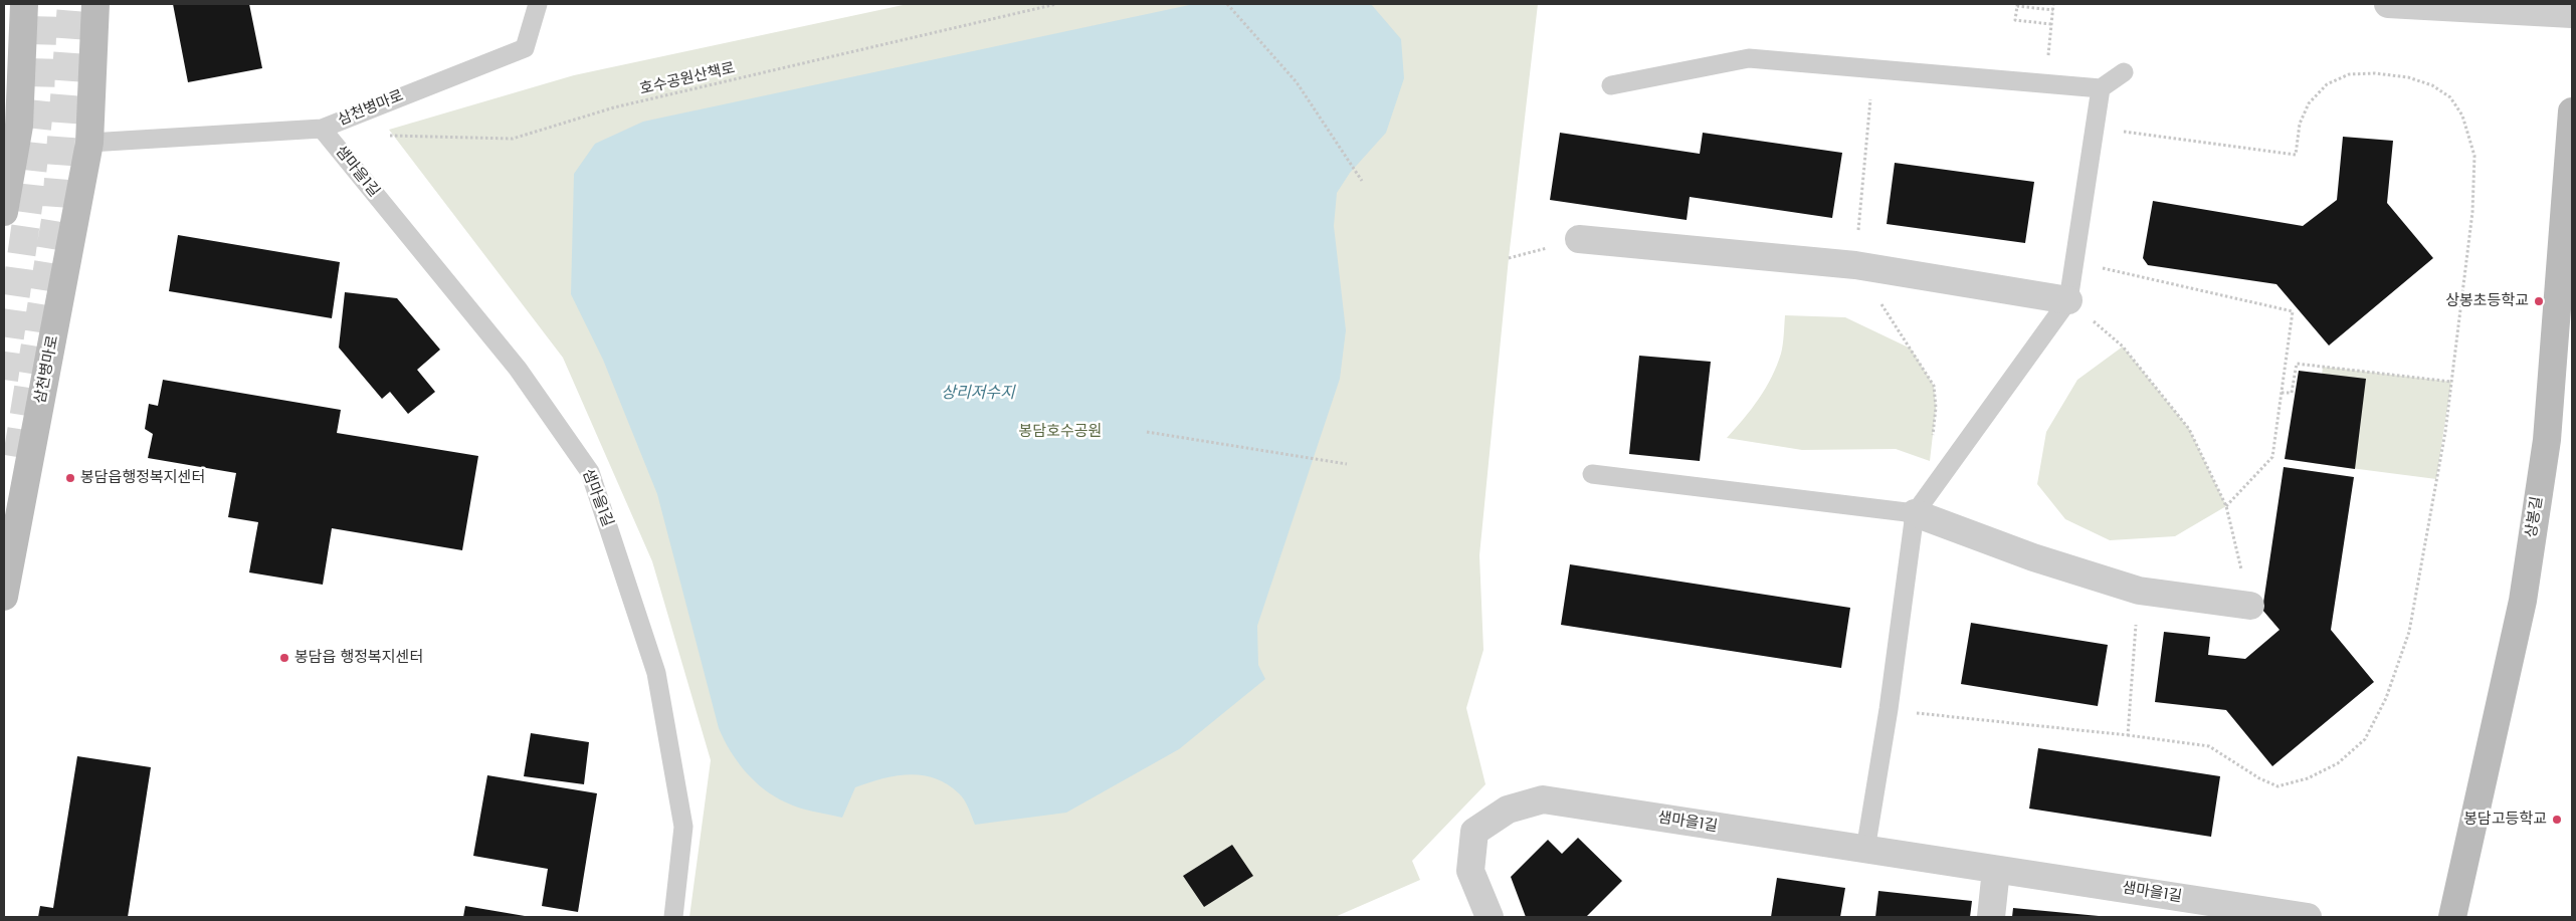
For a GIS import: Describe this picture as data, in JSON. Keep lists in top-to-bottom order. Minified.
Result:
{"streets":{"main road":["삼천병마로","상봉길"],"street":["샘마을1길"],"path":["호수공원산책로"]},"crossings":[["삼천병마로","샘마을1길"]],"water":["상리저수지"],"parks":["봉담호수공원"],"places":["상봉초등학교","봉담읍행정복지센터","봉담읍 행정복지센터","봉담고등학교"]}
